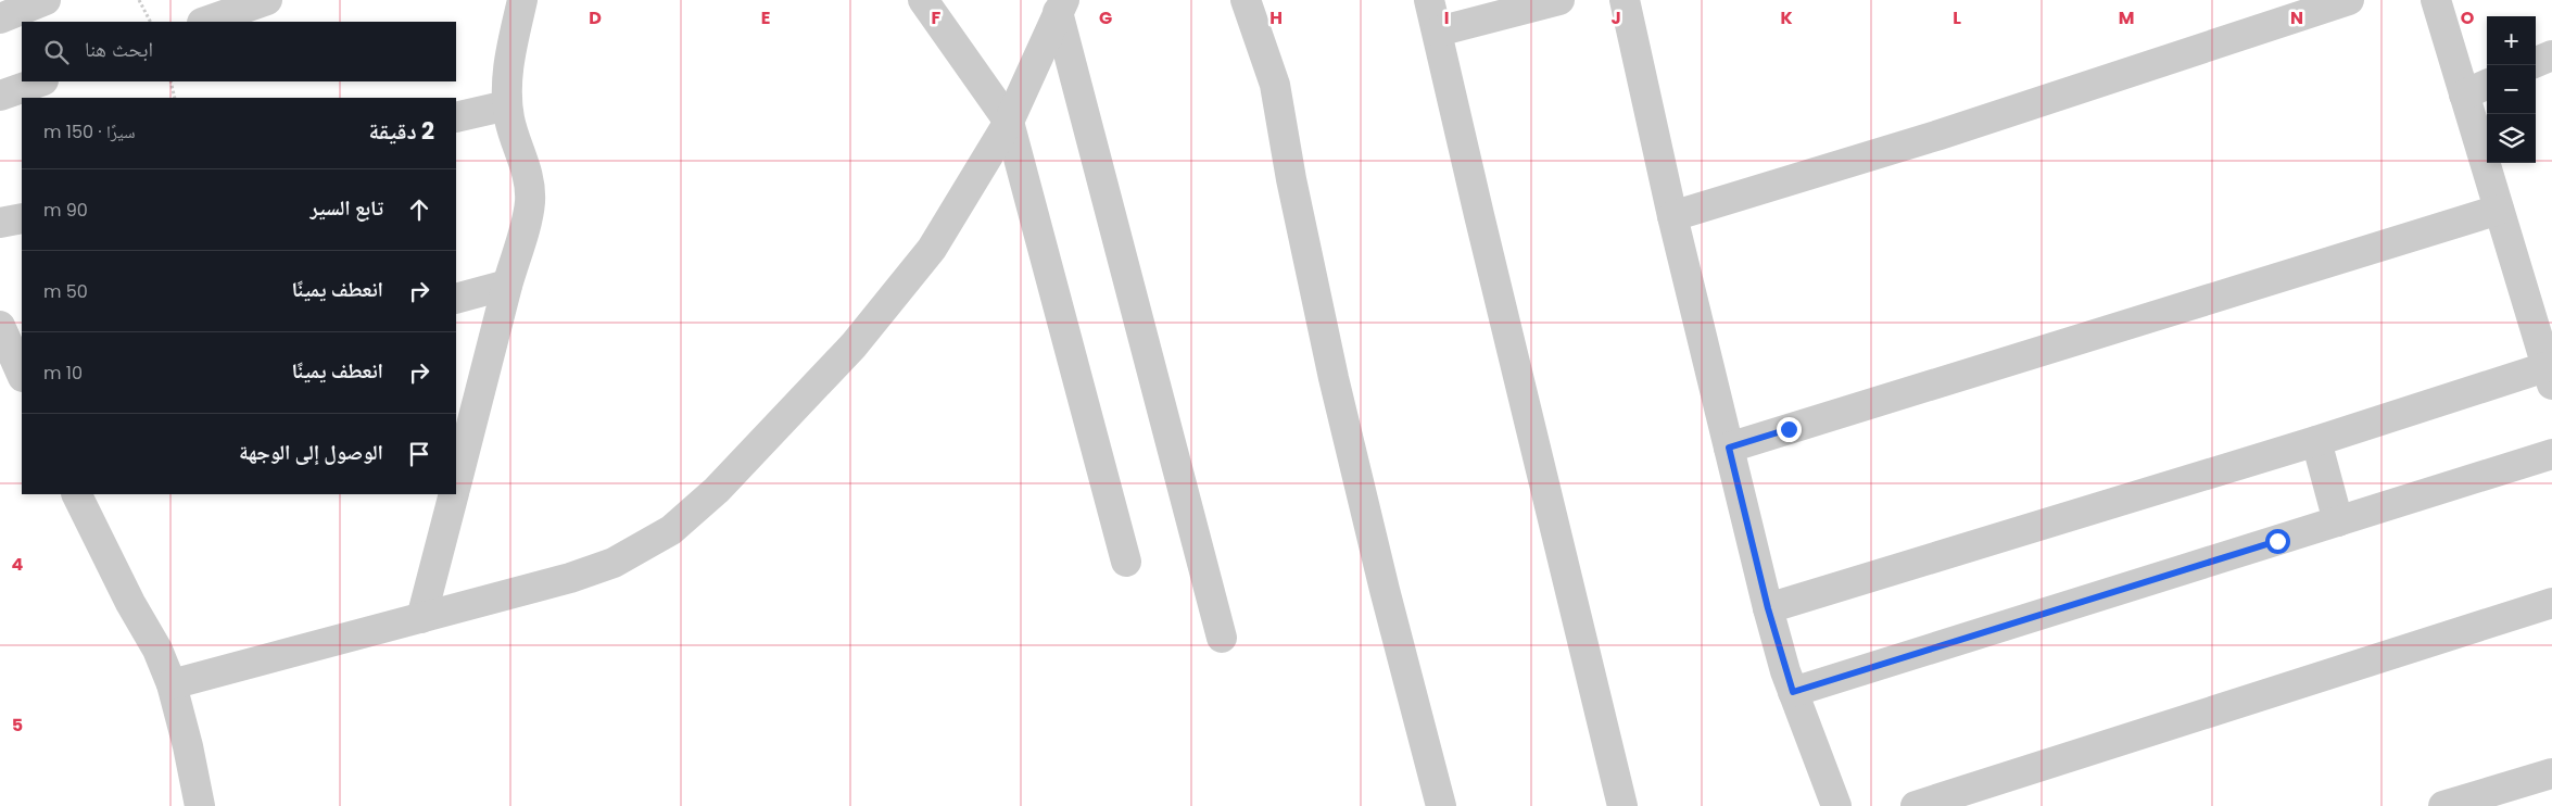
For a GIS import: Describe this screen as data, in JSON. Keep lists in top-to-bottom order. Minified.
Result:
{"page":{"map_buttons":["+","−"],"search":"ابحث هنا","heading":["2 دقيقة","سيرًا · 150 m"],"list":[["تابع السير","90 m"],["انعطف يمينًا","50 m"],["انعطف يمينًا","10 m"],"الوصول إلى الوجهة"]},"grid":{"columns":["D","E","F","G","H","I","J","K","L","M","N","O"],"rows":["4","5"]}}
